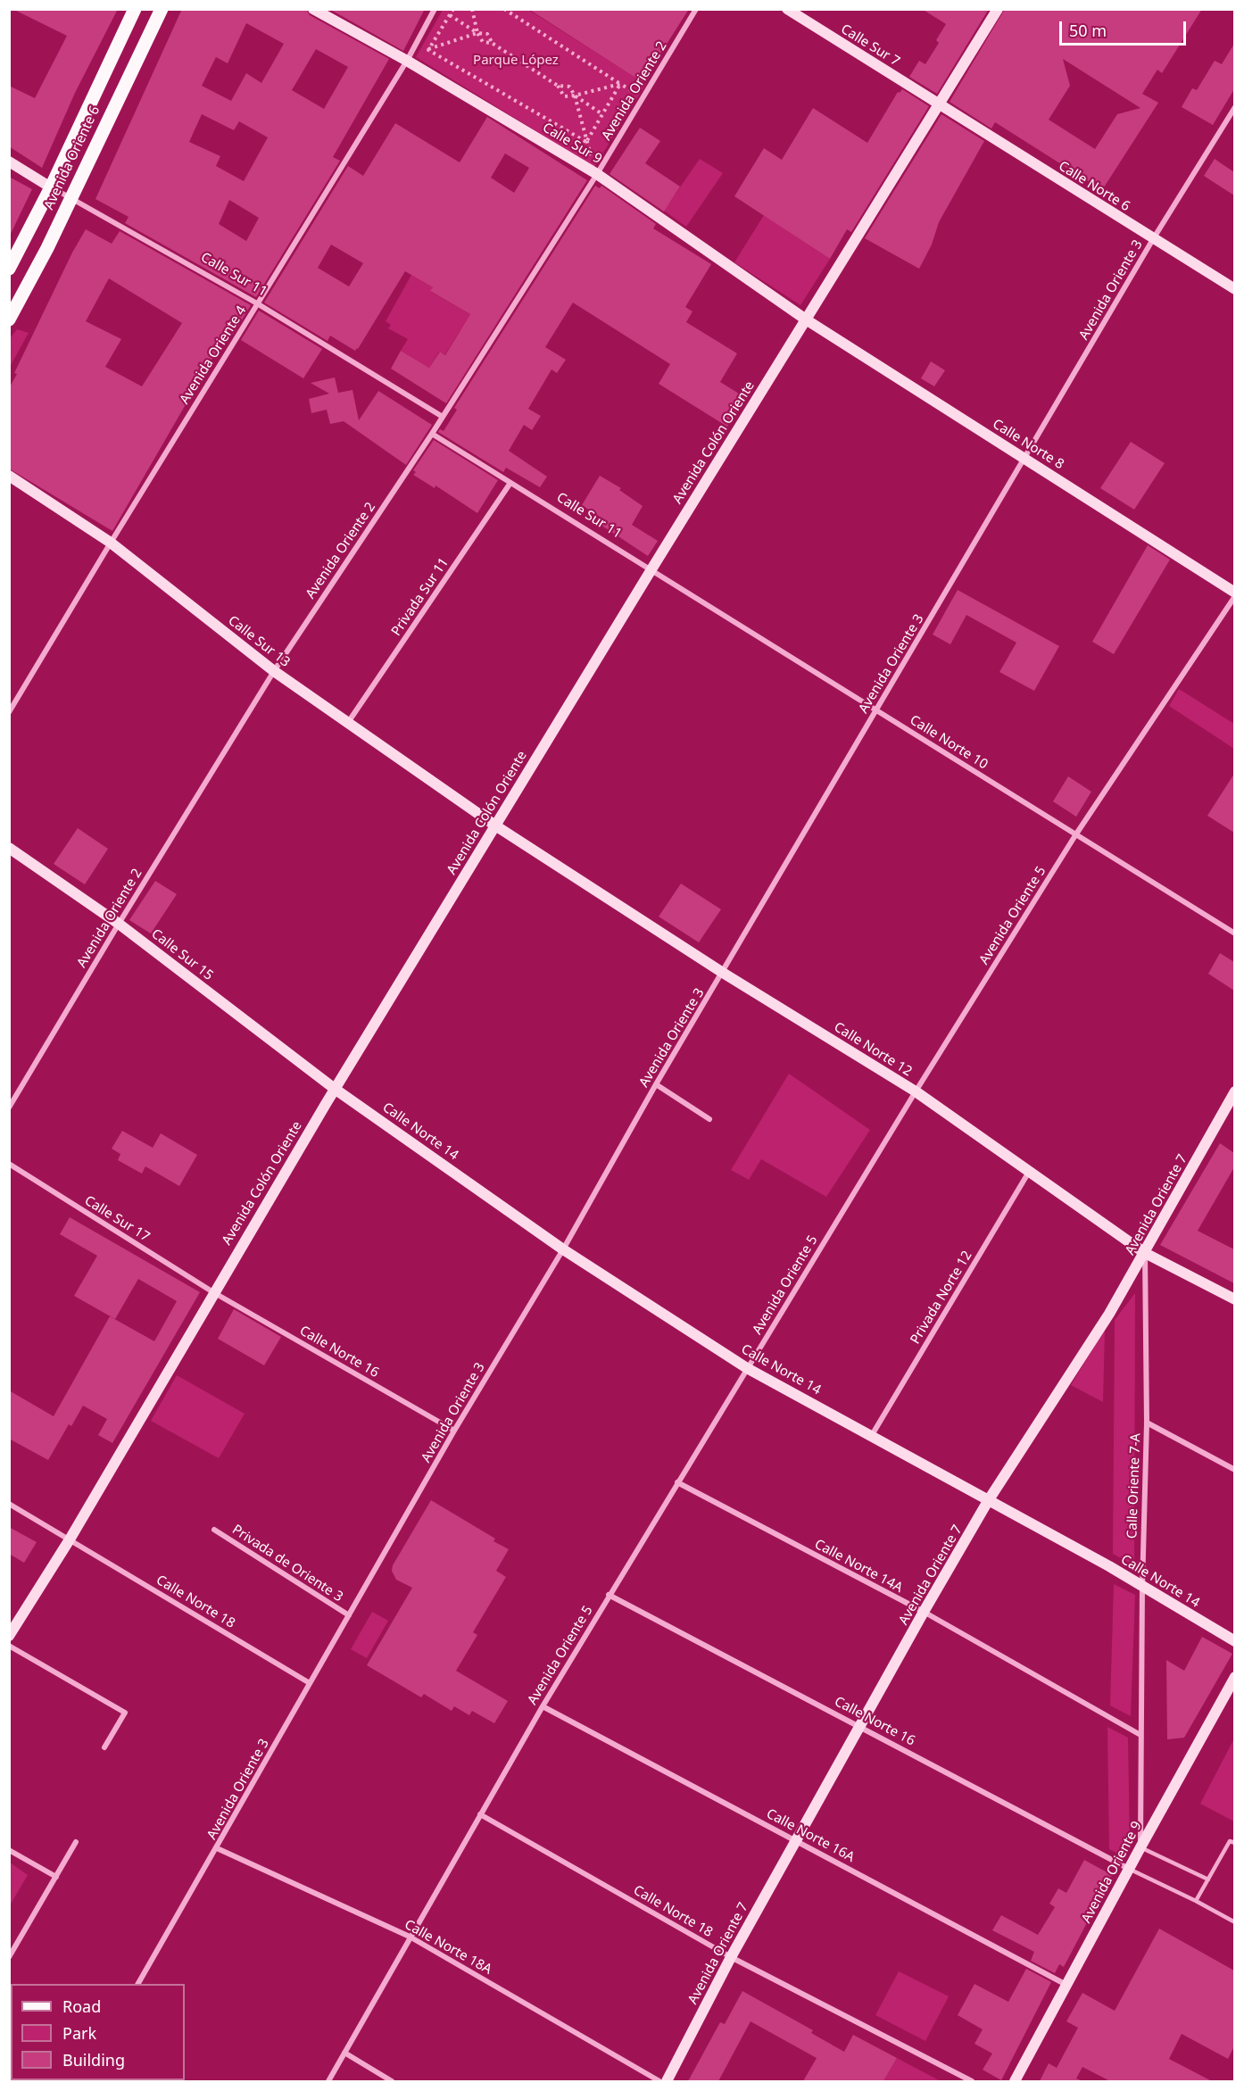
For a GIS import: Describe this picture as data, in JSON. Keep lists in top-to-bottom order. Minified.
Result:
{"streets":{"main road":["Avenida Oriente 6"],"street":["Calle Sur 7","Avenida Oriente 2","Calle Sur 9","Calle Norte 6","Calle Sur 11","Avenida Oriente 3","Avenida Oriente 4","Avenida Colón Oriente","Calle Norte 8","Privada Sur 11","Calle Sur 13","Calle Norte 10","Avenida Oriente 5","Calle Sur 15","Calle Norte 12","Calle Norte 14","Avenida Oriente 7","Calle Sur 17","Privada Norte 12","Calle Norte 16","Calle Oriente 7-A","Privada de Oriente 3","Calle Norte 14A","Calle Norte 18","Calle Norte 16A","Avenida Oriente 9","Calle Norte 18A"]},"crossings":[["Calle Sur 7","Calle Norte 6"],["Calle Sur 7","Avenida Colón Oriente"],["Avenida Oriente 2","Calle Sur 9"],["Avenida Oriente 2","Calle Sur 11"],["Avenida Oriente 2","Calle Sur 13"],["Avenida Oriente 2","Calle Sur 15"],["Calle Sur 9","Avenida Oriente 4"],["Calle Sur 9","Avenida Colón Oriente"],["Calle Sur 9","Calle Norte 8"],["Avenida Oriente 6","Calle Sur 11"],["Calle Norte 6","Avenida Oriente 3"],["Calle Norte 6","Avenida Colón Oriente"],["Calle Sur 11","Avenida Oriente 4"],["Calle Sur 11","Avenida Colón Oriente"],["Calle Sur 11","Privada Sur 11"],["Calle Sur 11","Calle Norte 10"],["Avenida Oriente 3","Calle Norte 8"],["Avenida Oriente 3","Calle Norte 10"],["Avenida Oriente 3","Calle Norte 12"],["Avenida Oriente 3","Calle Norte 14"],["Avenida Oriente 3","Calle Norte 16"],["Avenida Oriente 3","Privada de Oriente 3"],["Avenida Oriente 3","Calle Norte 18"],["Avenida Oriente 3","Calle Norte 18A"],["Avenida Oriente 4","Calle Sur 13"],["Avenida Colón Oriente","Calle Norte 8"],["Avenida Colón Oriente","Calle Sur 13"],["Avenida Colón Oriente","Calle Norte 10"],["Avenida Colón Oriente","Calle Sur 15"],["Avenida Colón Oriente","Calle Norte 12"],["Avenida Colón Oriente","Calle Norte 14"],["Avenida Colón Oriente","Calle Sur 17"],["Avenida Colón Oriente","Calle Norte 16"],["Avenida Colón Oriente","Calle Norte 18"],["Calle Norte 8","Avenida Oriente 5"],["Privada Sur 11","Calle Sur 13"],["Calle Sur 13","Calle Norte 12"],["Calle Norte 10","Avenida Oriente 5"],["Avenida Oriente 5","Calle Norte 12"],["Avenida Oriente 5","Calle Norte 14"],["Avenida Oriente 5","Calle Norte 16"],["Avenida Oriente 5","Calle Norte 14A"],["Avenida Oriente 5","Calle Norte 18"],["Avenida Oriente 5","Calle Norte 16A"],["Avenida Oriente 5","Calle Norte 18A"],["Calle Sur 15","Calle Norte 14"],["Calle Norte 12","Avenida Oriente 7"],["Calle Norte 12","Privada Norte 12"],["Calle Norte 12","Calle Oriente 7-A"],["Calle Norte 14","Avenida Oriente 7"],["Calle Norte 14","Privada Norte 12"],["Calle Norte 14","Calle Oriente 7-A"],["Avenida Oriente 7","Calle Norte 16"],["Avenida Oriente 7","Calle Oriente 7-A"],["Avenida Oriente 7","Calle Norte 14A"],["Avenida Oriente 7","Calle Norte 18"],["Avenida Oriente 7","Calle Norte 16A"],["Calle Sur 17","Calle Norte 16"],["Calle Norte 16","Avenida Oriente 9"],["Calle Oriente 7-A","Calle Norte 14A"],["Calle Oriente 7-A","Avenida Oriente 9"],["Calle Norte 16A","Avenida Oriente 9"]],"parks":["Parque López"],"legend":["Road","Park","Building"],"scale_bar":"50 m"}
